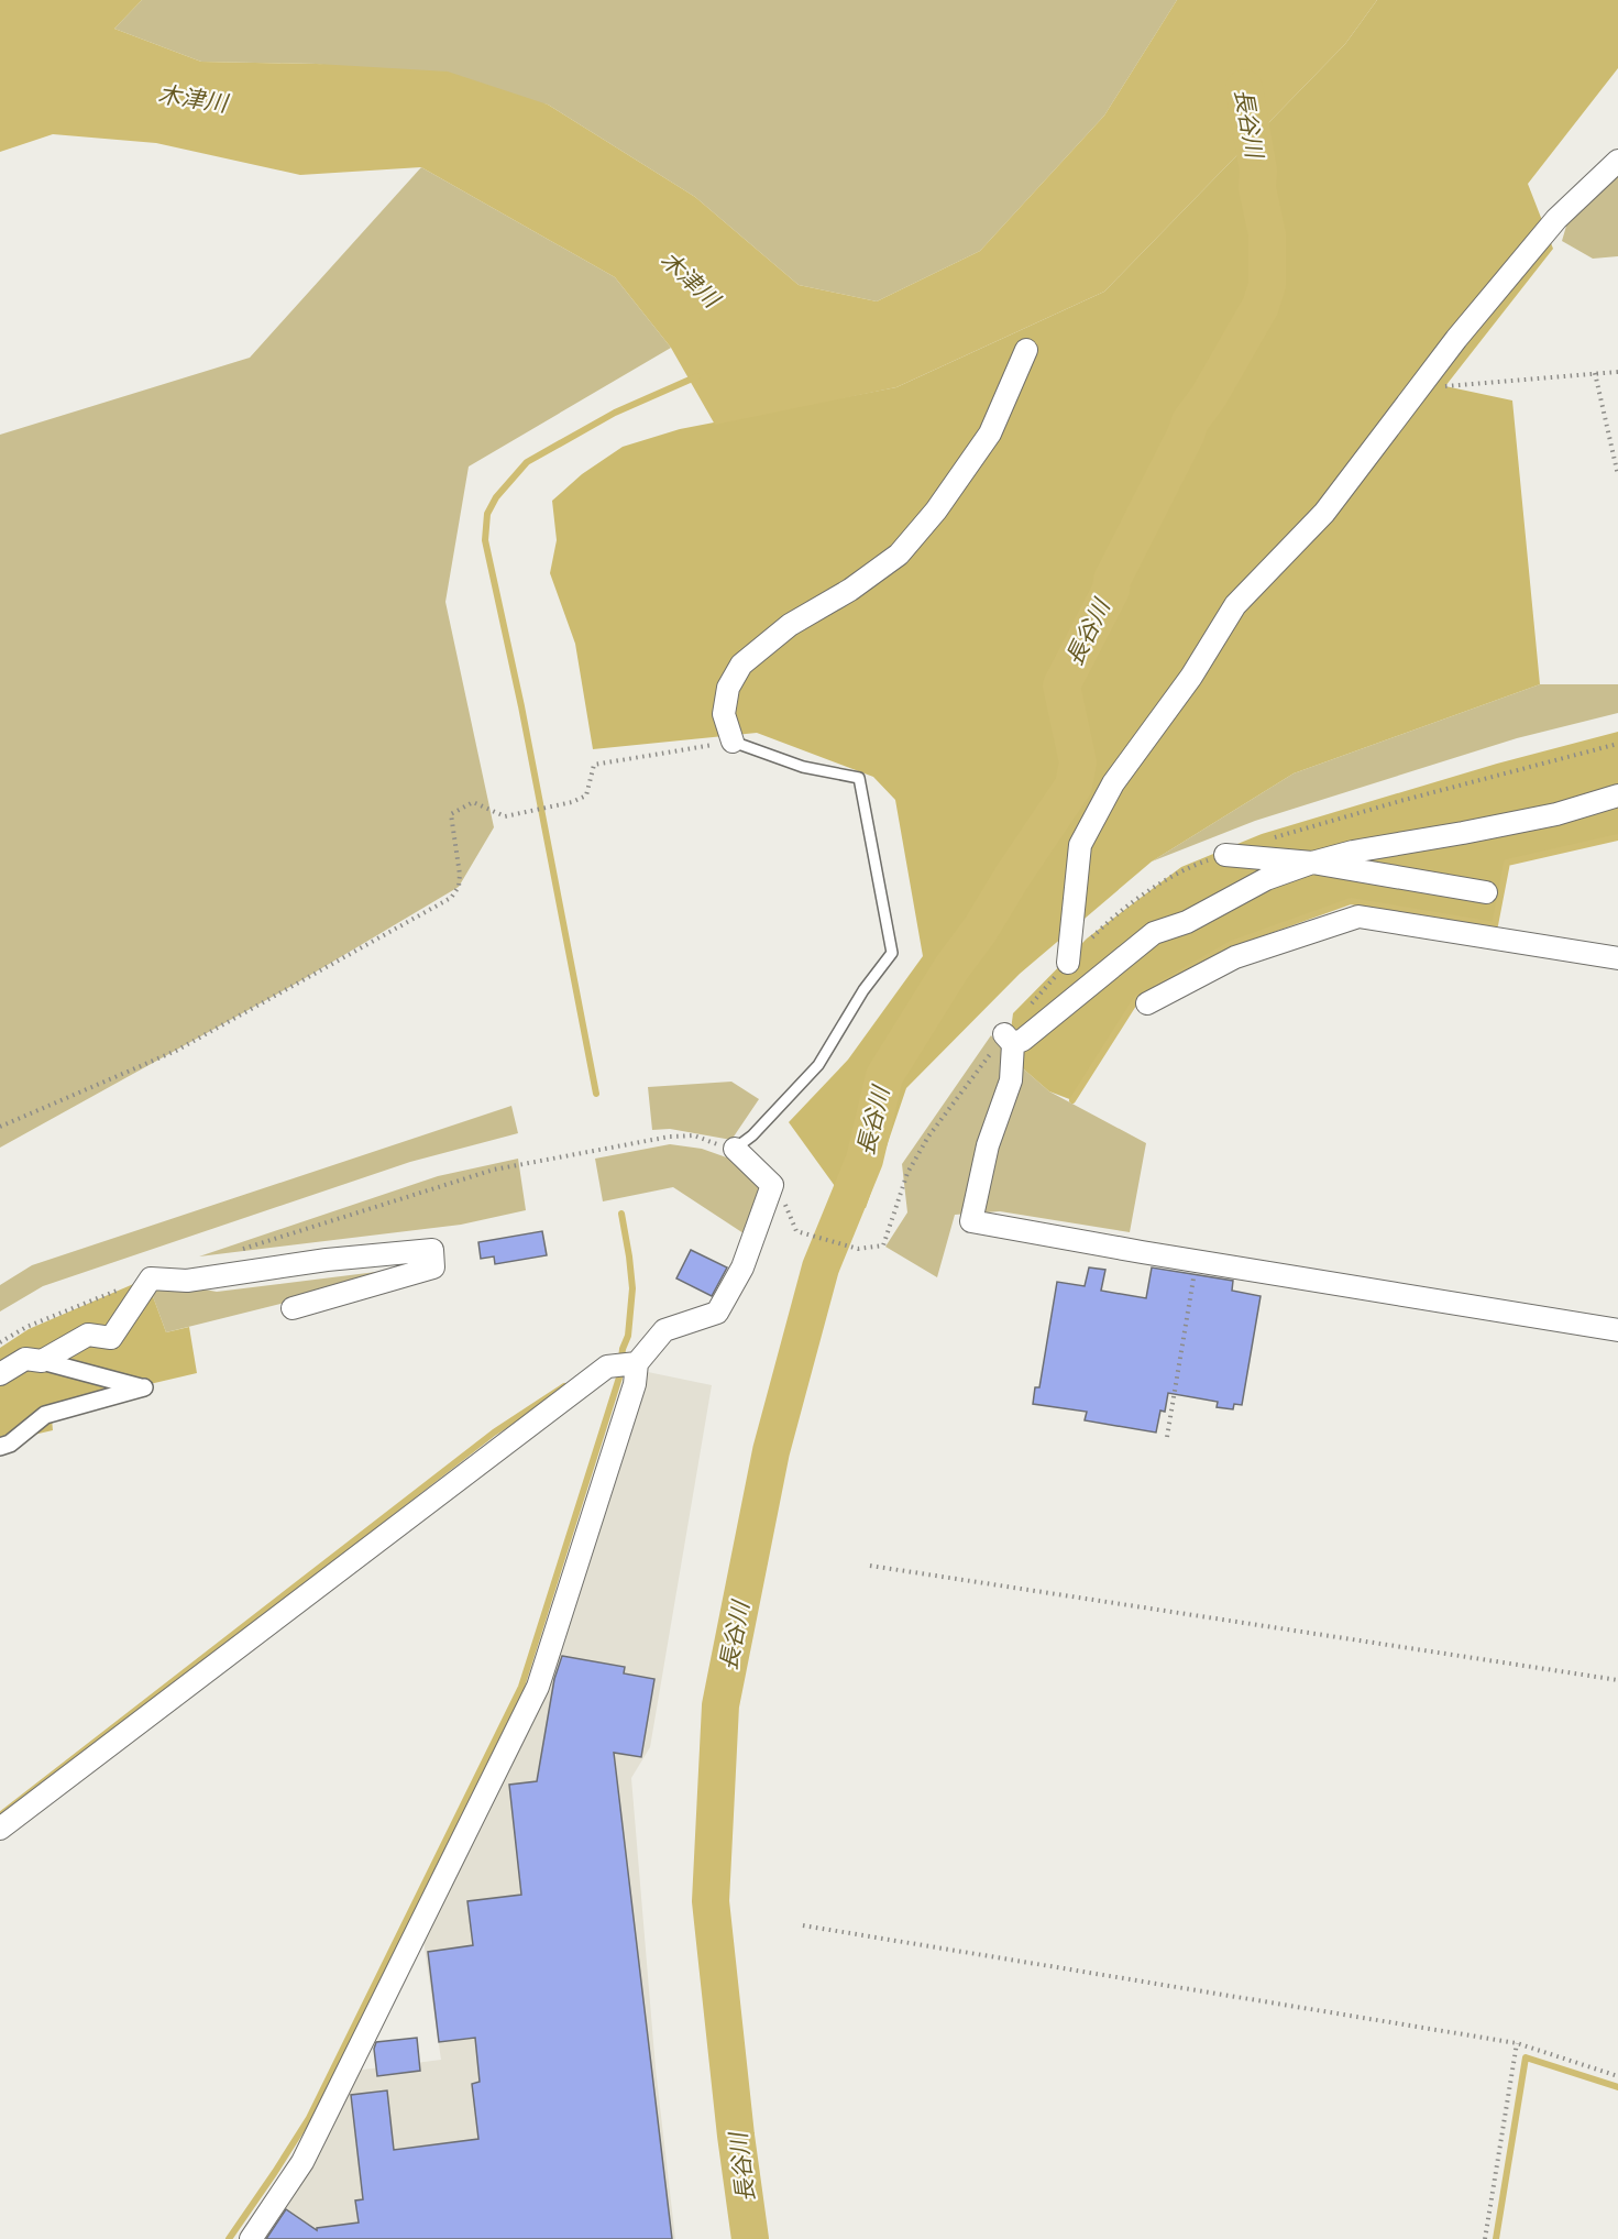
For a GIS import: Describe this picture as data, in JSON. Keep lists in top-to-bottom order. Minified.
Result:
{"water":["木津川","長谷川"]}
